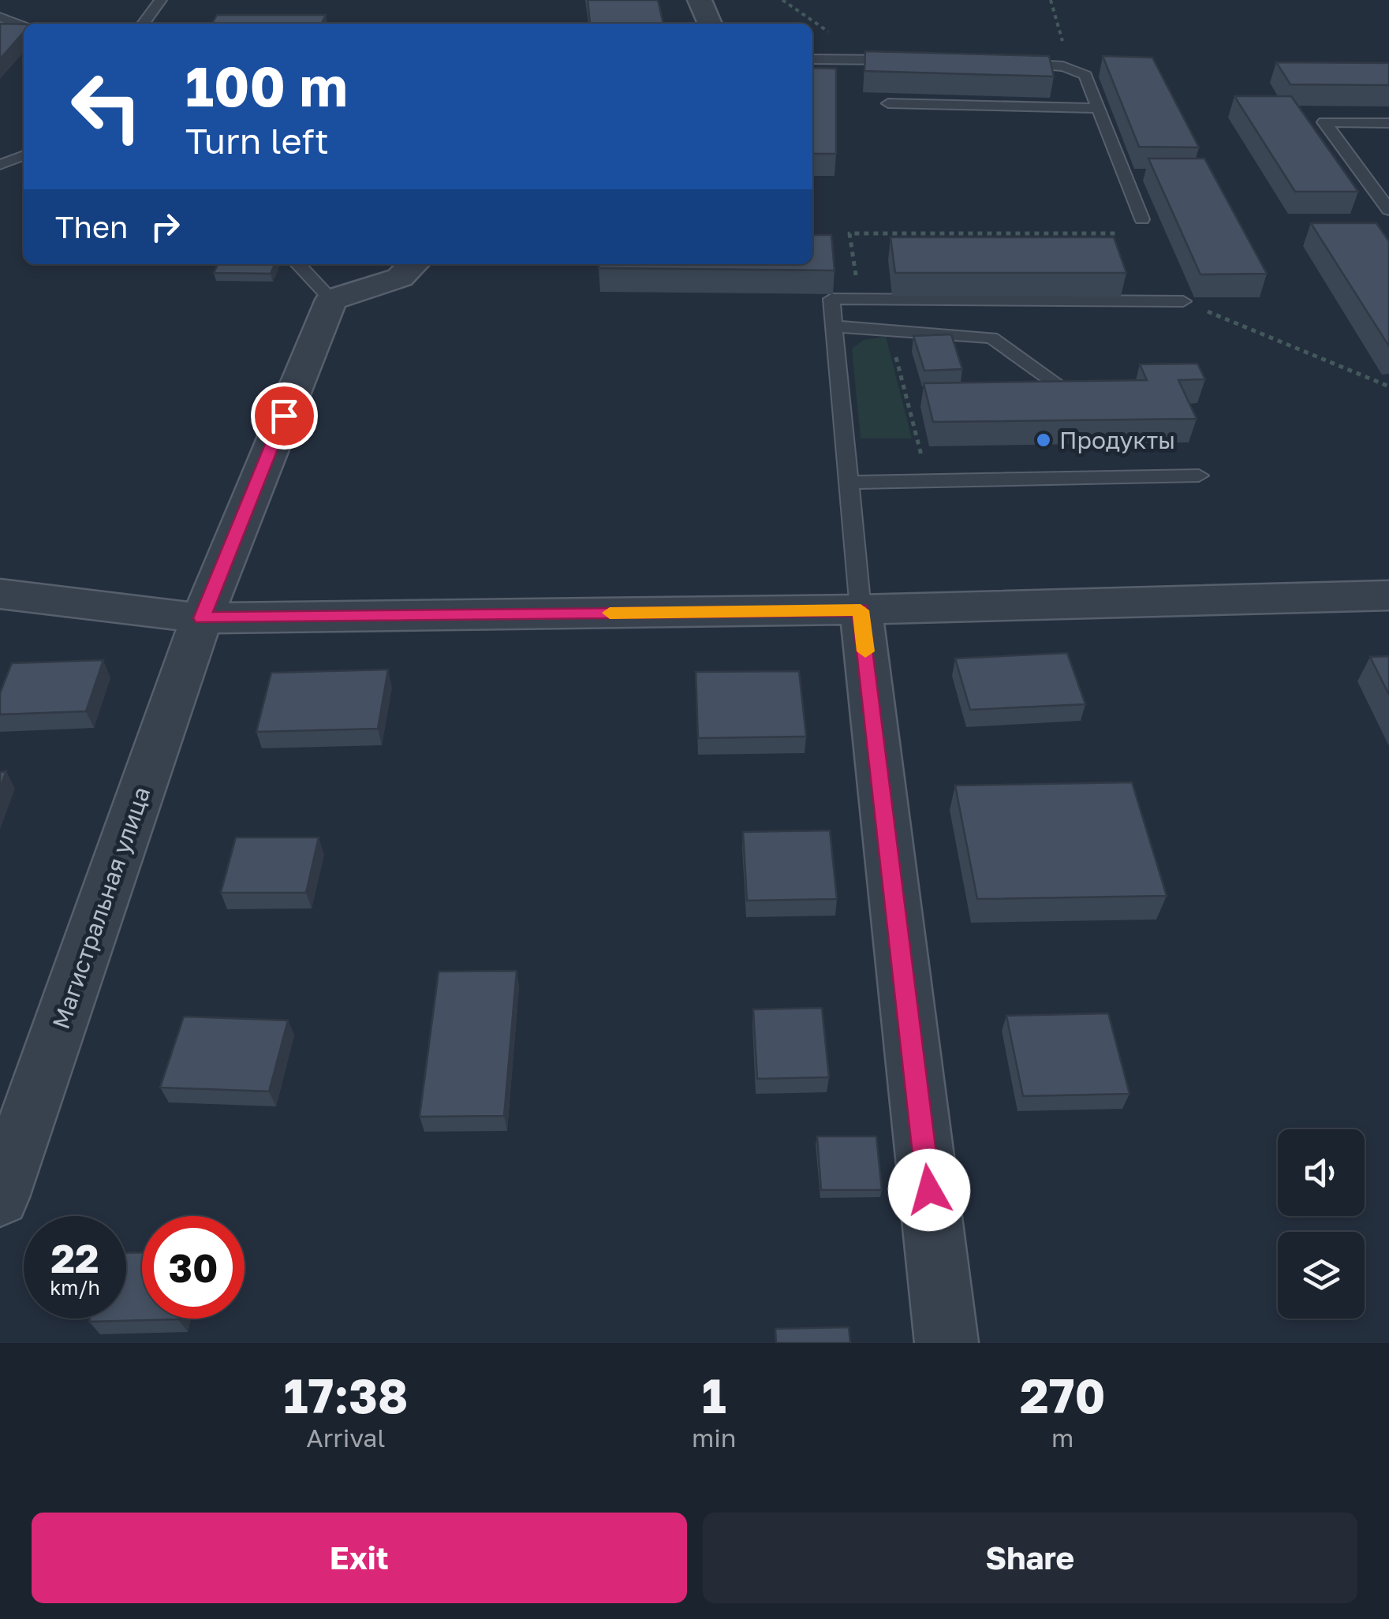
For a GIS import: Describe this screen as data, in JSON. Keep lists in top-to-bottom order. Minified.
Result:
{"streets":{"street":["Магистральная улица"]},"places":["Продукты"],"page":{"turn":["100 m","Turn left"],"then":"Then","speed":"22 km/h","limit":"30","eta":["17:38","Arrival","1","min","270","m"],"buttons":["Exit","Share"]}}
